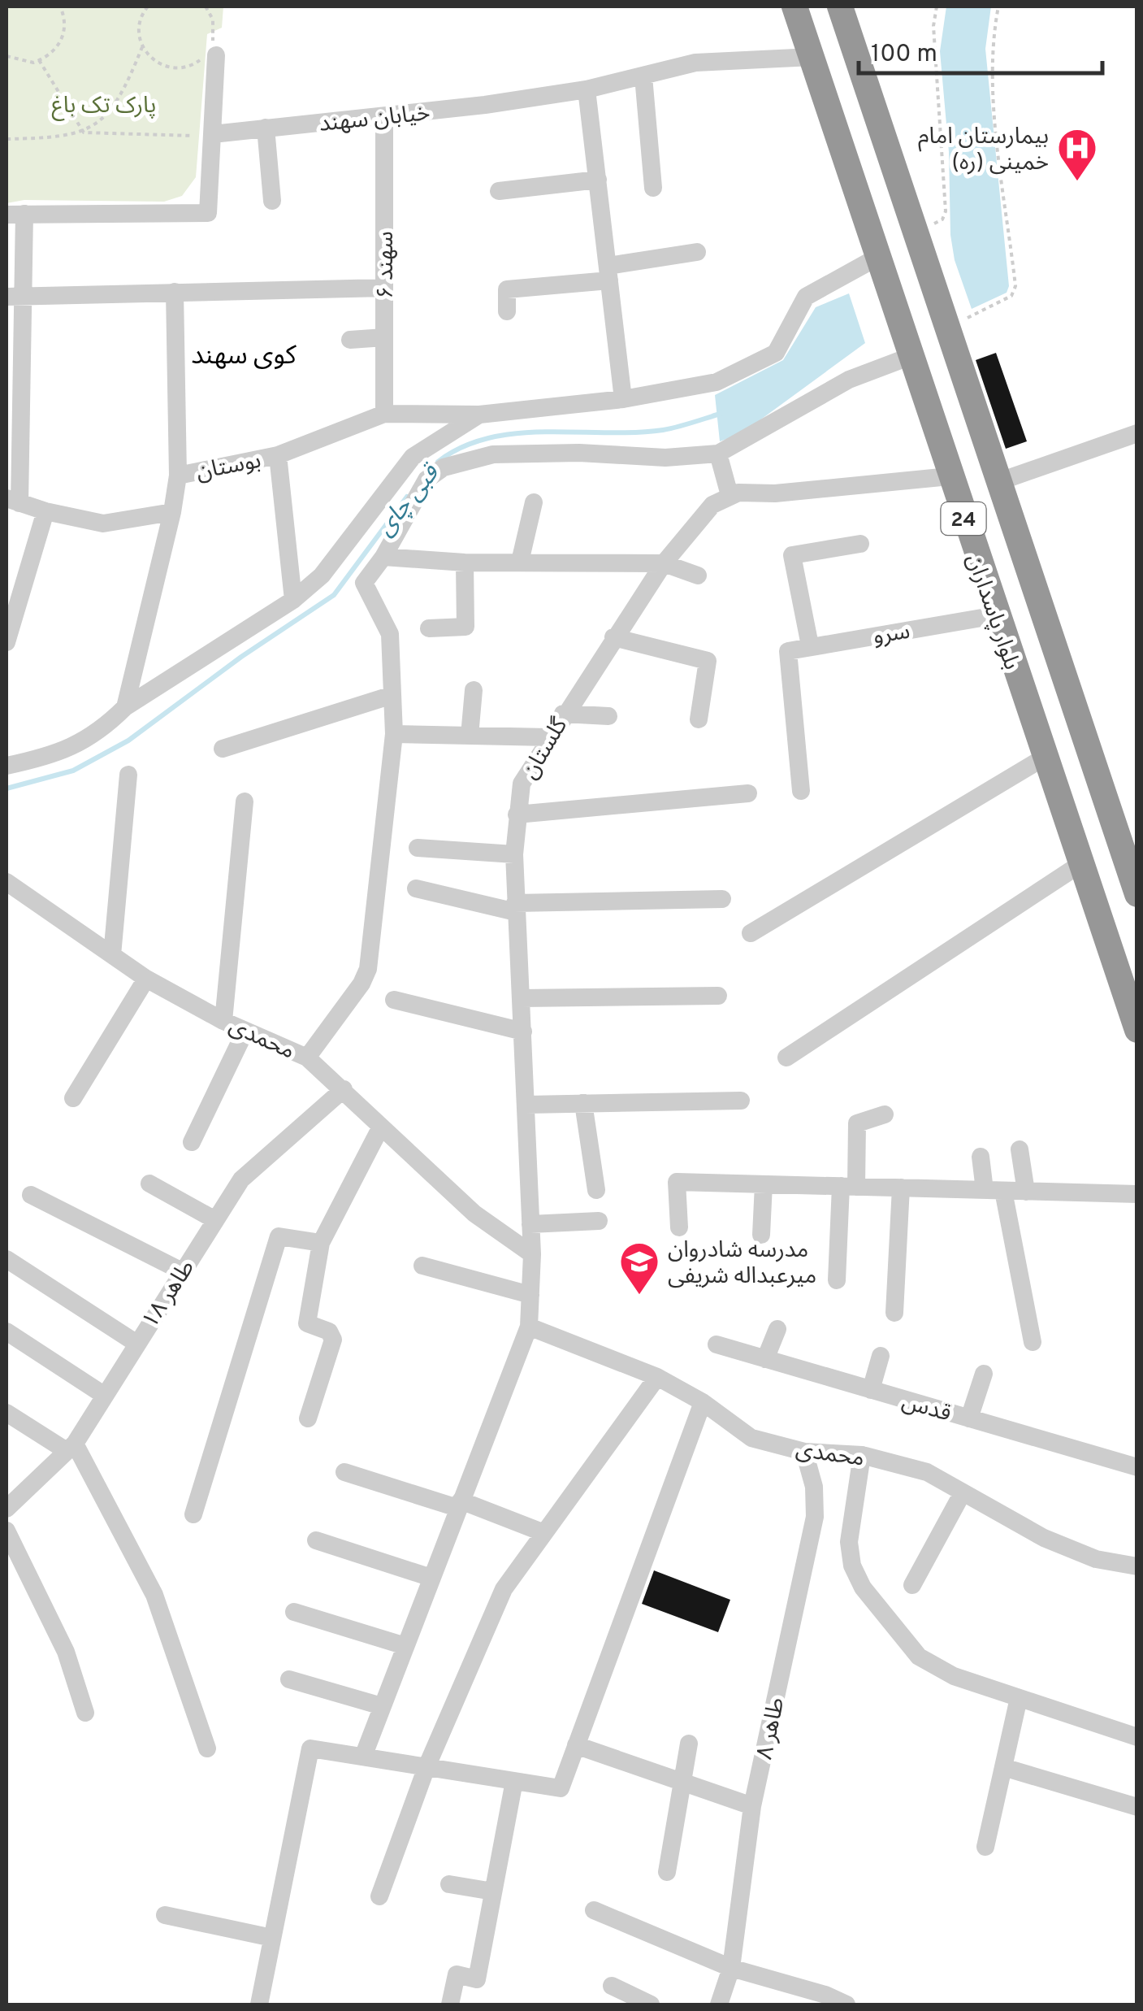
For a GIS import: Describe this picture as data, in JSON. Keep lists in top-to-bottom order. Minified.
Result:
{"streets":{"highway":["24","بلوار پاسداران"],"street":["خیابان سهند","سهند ۶","بوستان","سرو","گلستان","محمدی","طاهر ۱۸","قدس","طاهر ۸"]},"crossings":[["خیابان سهند","سهند ۶"],["خیابان سهند","بلوار پاسداران"],["سهند ۶","بوستان"],["بوستان","بلوار پاسداران"],["بلوار پاسداران","سرو"],["گلستان","محمدی"],["محمدی","طاهر ۱۸"],["محمدی","طاهر ۸"]],"districts":["کوی سهند"],"water":["قبی چای"],"parks":["پارک تک باغ"],"places":{"hospital":["بیمارستان امام خمینی (ره)"],"school or university":["مدرسه شادروان میرعبداله شریفی"]},"scale_bar":"100 m"}
